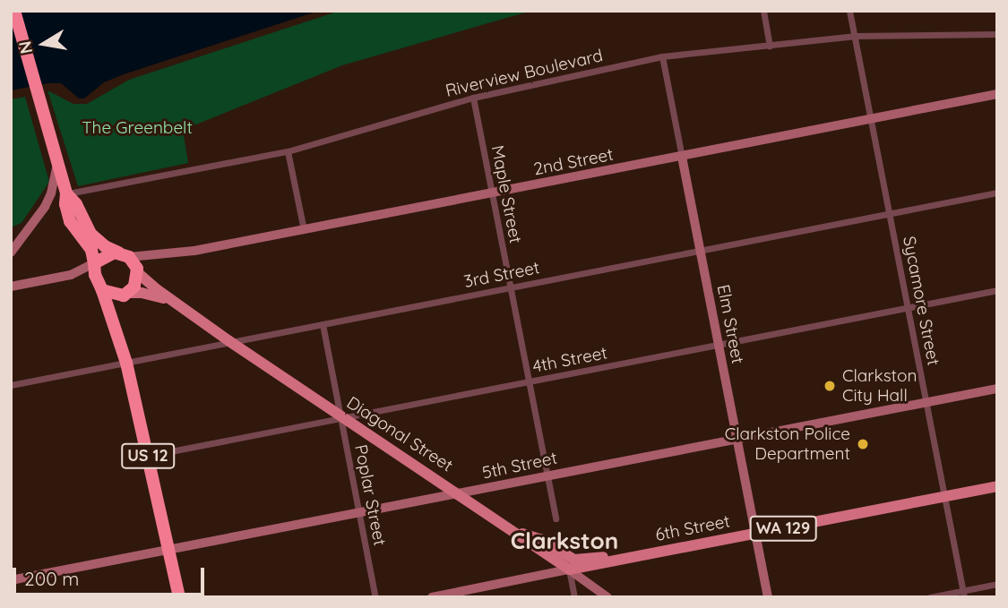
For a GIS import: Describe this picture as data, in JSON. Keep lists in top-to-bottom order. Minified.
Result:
{"streets":{"highway":["US 12"],"main road":["Diagonal Street","6th Street","WA 129"],"street":["Riverview Boulevard","2nd Street","Maple Street","3rd Street","Sycamore Street","Elm Street","4th Street","5th Street","Poplar Street"]},"crossings":[["Riverview Boulevard","Maple Street"],["Riverview Boulevard","Sycamore Street"],["Riverview Boulevard","Elm Street"],["Riverview Boulevard","US 12"],["2nd Street","Maple Street"],["2nd Street","Sycamore Street"],["2nd Street","Elm Street"],["2nd Street","Diagonal Street"],["2nd Street","US 12"],["Maple Street","3rd Street"],["Maple Street","4th Street"],["Maple Street","5th Street"],["3rd Street","Sycamore Street"],["3rd Street","Elm Street"],["3rd Street","Diagonal Street"],["3rd Street","US 12"],["3rd Street","Poplar Street"],["Sycamore Street","4th Street"],["Sycamore Street","5th Street"],["Sycamore Street","6th Street"],["Elm Street","4th Street"],["Elm Street","5th Street"],["Elm Street","6th Street"],["4th Street","Diagonal Street"],["4th Street","US 12"],["4th Street","Poplar Street"],["Diagonal Street","US 12"],["Diagonal Street","5th Street"],["Diagonal Street","Poplar Street"],["Diagonal Street","6th Street"],["Diagonal Street","WA 129"],["US 12","5th Street"],["5th Street","Poplar Street"],["6th Street","WA 129"]],"districts":["Clarkston"],"parks":["The Greenbelt"],"places":["Clarkston City Hall","Clarkston Police Department"],"scale_bar":"200 m","north":"left"}
